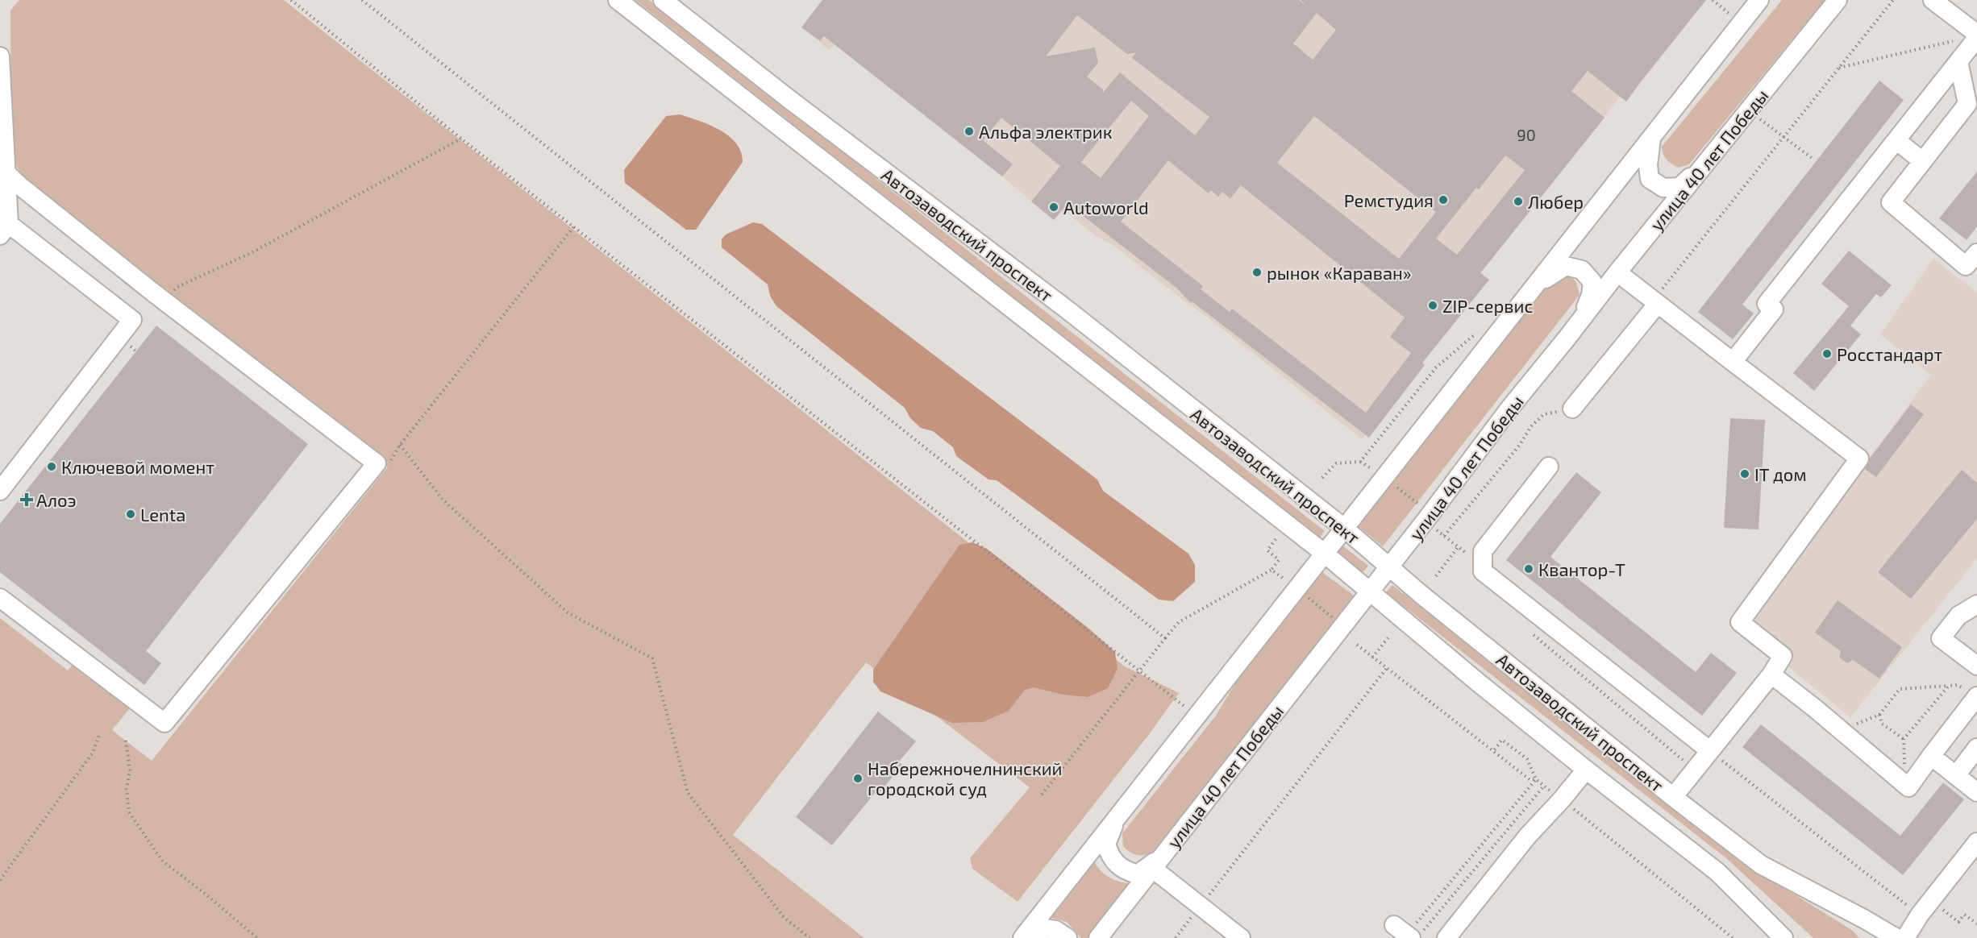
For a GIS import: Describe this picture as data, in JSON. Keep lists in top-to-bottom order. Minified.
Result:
{"streets":{"street":["улица 40 лет Победы","Автозаводский проспект"]},"crossings":[["улица 40 лет Победы","Автозаводский проспект"]],"places":{"other":["Альфа электрик","Ремстудия","Любер","Autoworld","рынок «Караван»","ZIP-сервис","Росстандарт","Ключевой момент","IT дом","Lenta","Квантор-Т","Набережночелнинский городской суд"],"health":["Алоэ"]},"house_numbers":["90"]}
